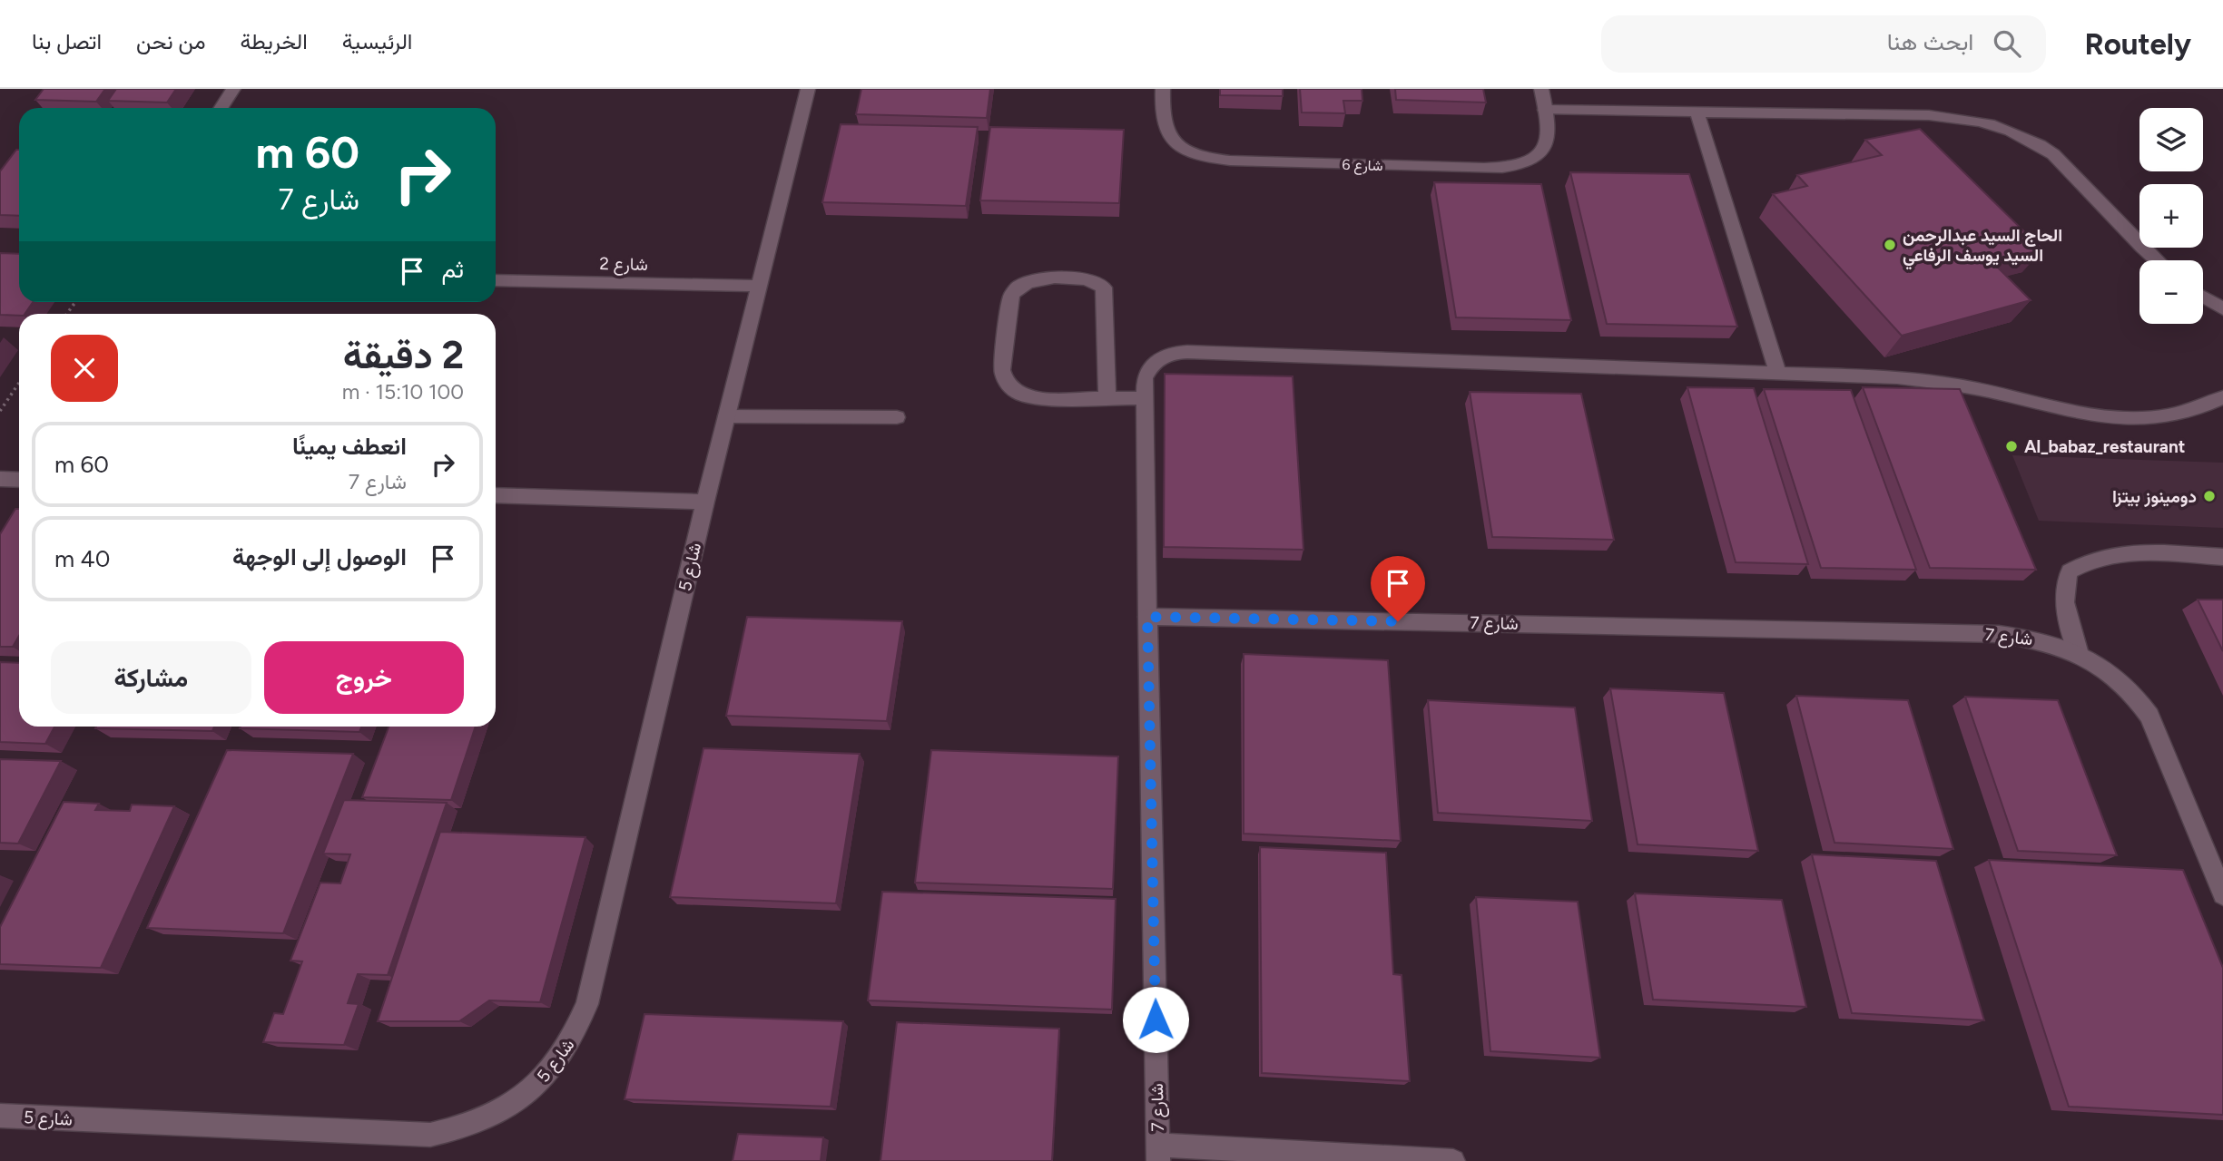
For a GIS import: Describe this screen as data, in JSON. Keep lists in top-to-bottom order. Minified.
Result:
{"streets":{"street":["شارع 6","شارع 2","شارع 5","شارع 7"]},"crossings":[["شارع 2","شارع 5"]],"places":["الحاج السيد عبدالرحمن السيد يوسف الرفاعي","Al_babaz_restaurant","دومينوز بيتزا"],"page":{"header":"Routely","search":"ابحث هنا","nav":["الرئيسية","الخريطة","من نحن","اتصل بنا"],"map_buttons":["+","−"],"turn":["60 m","شارع 7"],"then":"ثم","heading":["2 دقيقة","100 m · 15:10"],"list":[{"name":"انعطف يمينًا","note":"شارع 7","value":"60 m"},{"name":"الوصول إلى الوجهة","value":"40 m"}],"buttons":["خروج","مشاركة"]}}
